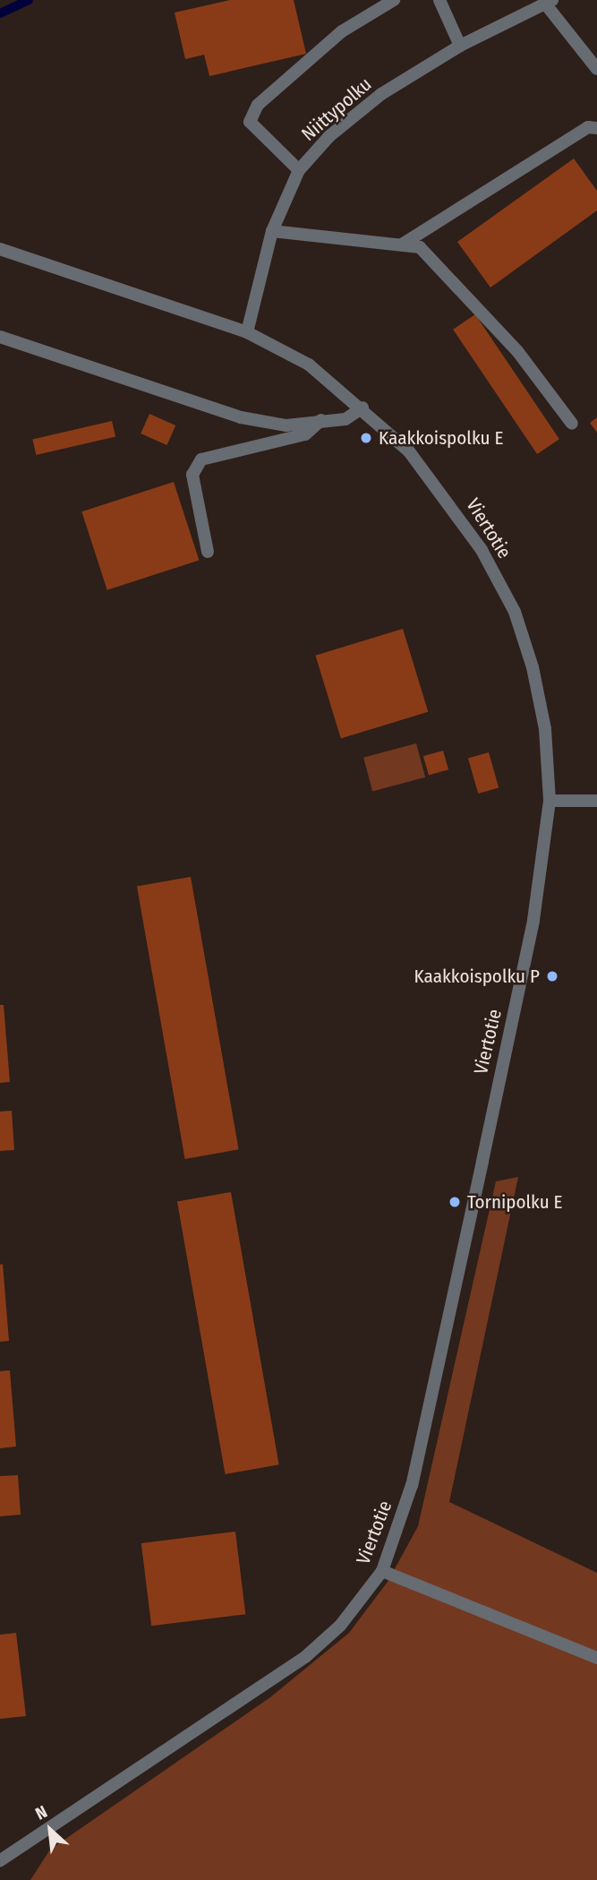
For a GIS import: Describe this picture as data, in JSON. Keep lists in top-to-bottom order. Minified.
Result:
{"streets":{"street":["Niittypolku","Viertotie"]},"crossings":[["Niittypolku","Viertotie"]],"places":["Kaakkoispolku E","Kaakkoispolku P","Tornipolku E"],"north":"top left"}
